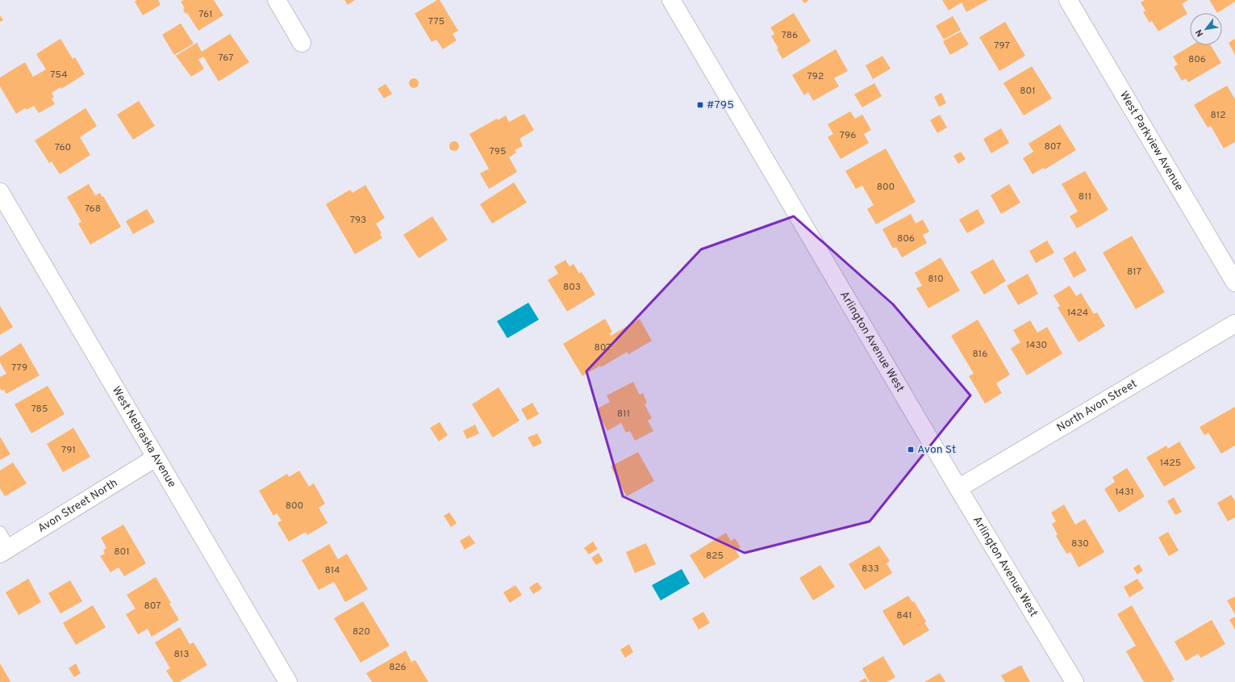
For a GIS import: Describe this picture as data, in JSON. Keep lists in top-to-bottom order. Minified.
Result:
{"streets":{"street":["West Parkview Avenue","Arlington Avenue West","North Avon Street","West Nebraska Avenue","Avon Street North"]},"crossings":[["Arlington Avenue West","North Avon Street"],["West Nebraska Avenue","Avon Street North"]],"places":{"transit":["#795","Avon St"]},"house_numbers":["761","775","786","797","767","806","754","792","801","812","796","807","760","795","800","811","768","793","806","817","810","803","1424","1430","807","816","779","785","811","791","1425","1431","800","830","801","825","833","814","807","841","820","813","826"],"north":"bottom left"}
